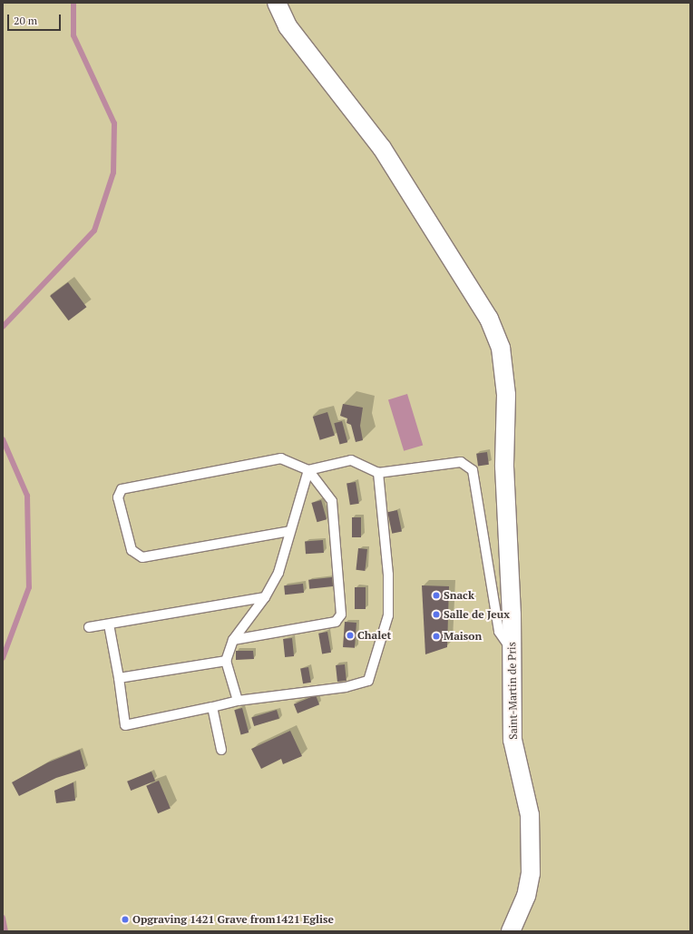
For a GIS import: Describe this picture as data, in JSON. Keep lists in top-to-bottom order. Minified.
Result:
{"streets":{"street":["Saint-Martin de Pris"]},"places":["Snack","Salle de Jeux","Chalet","Maison","Opgraving 1421 Grave from1421 Eglise"],"scale_bar":"20 m"}
